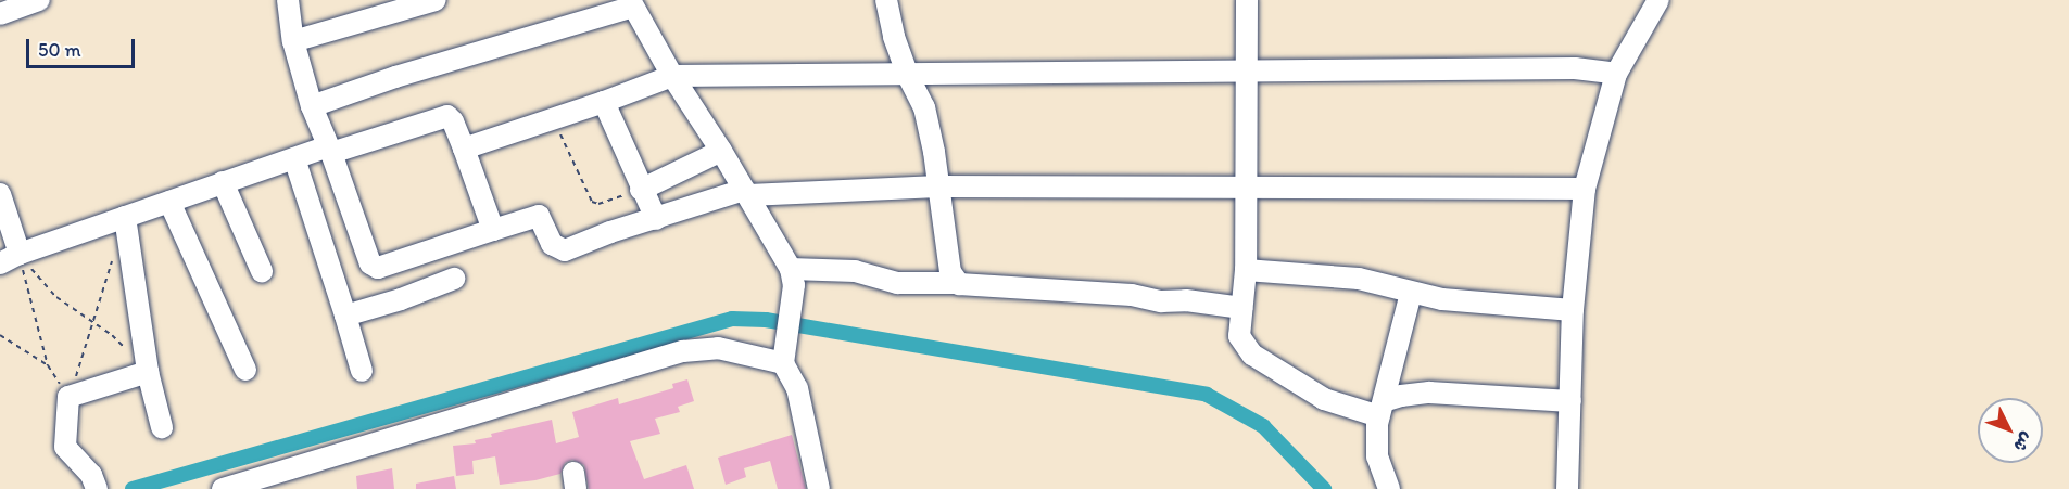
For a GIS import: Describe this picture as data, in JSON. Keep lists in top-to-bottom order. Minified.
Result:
{"scale_bar":"50 m","north":"bottom right"}
